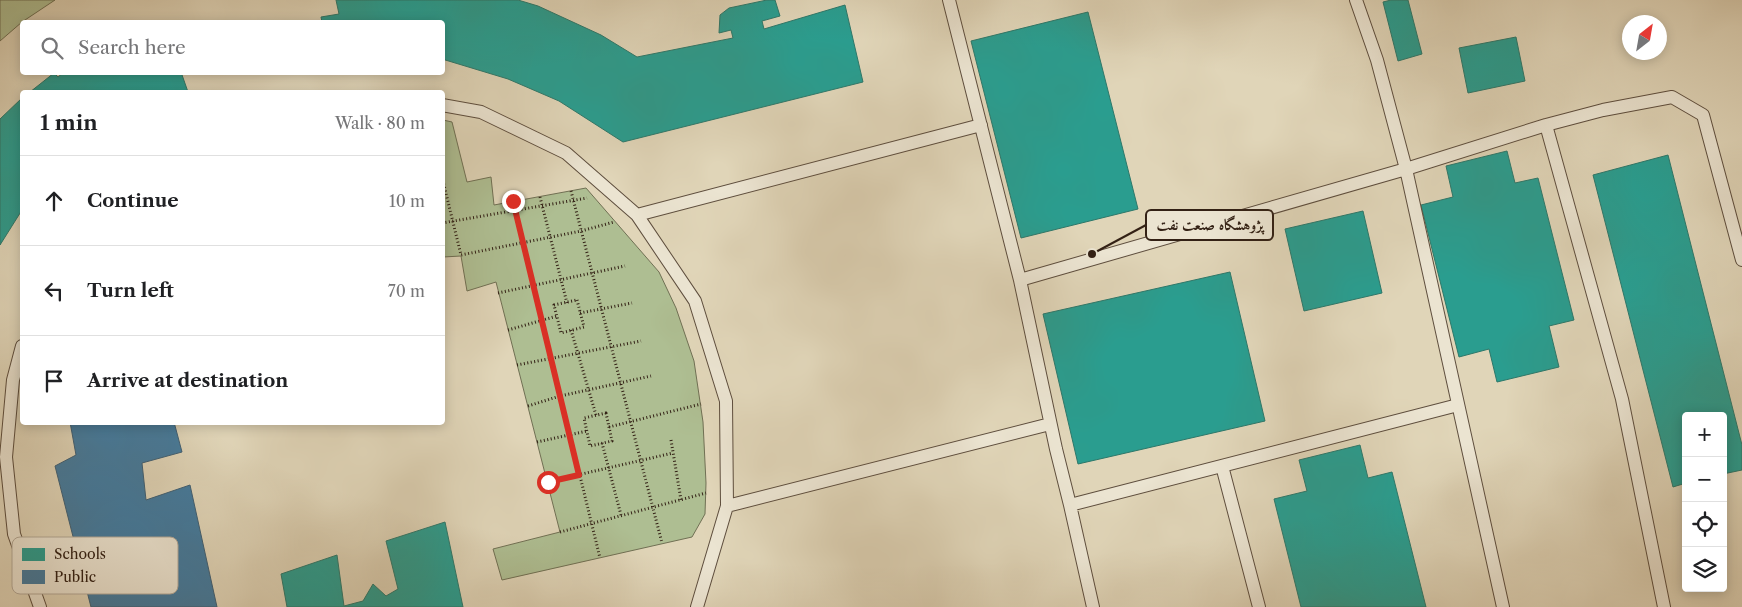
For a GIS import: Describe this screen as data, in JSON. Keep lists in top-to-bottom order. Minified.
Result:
{"places":["پژوهشگاه صنعت نفت"],"legend":["Schools","Public"],"north":"top right","page":{"search":"Search here","heading":["1 min","Walk · 80 m"],"list":[["Continue","10 m"],["Turn left","70 m"],"Arrive at destination"],"map_buttons":["+","−"]}}
